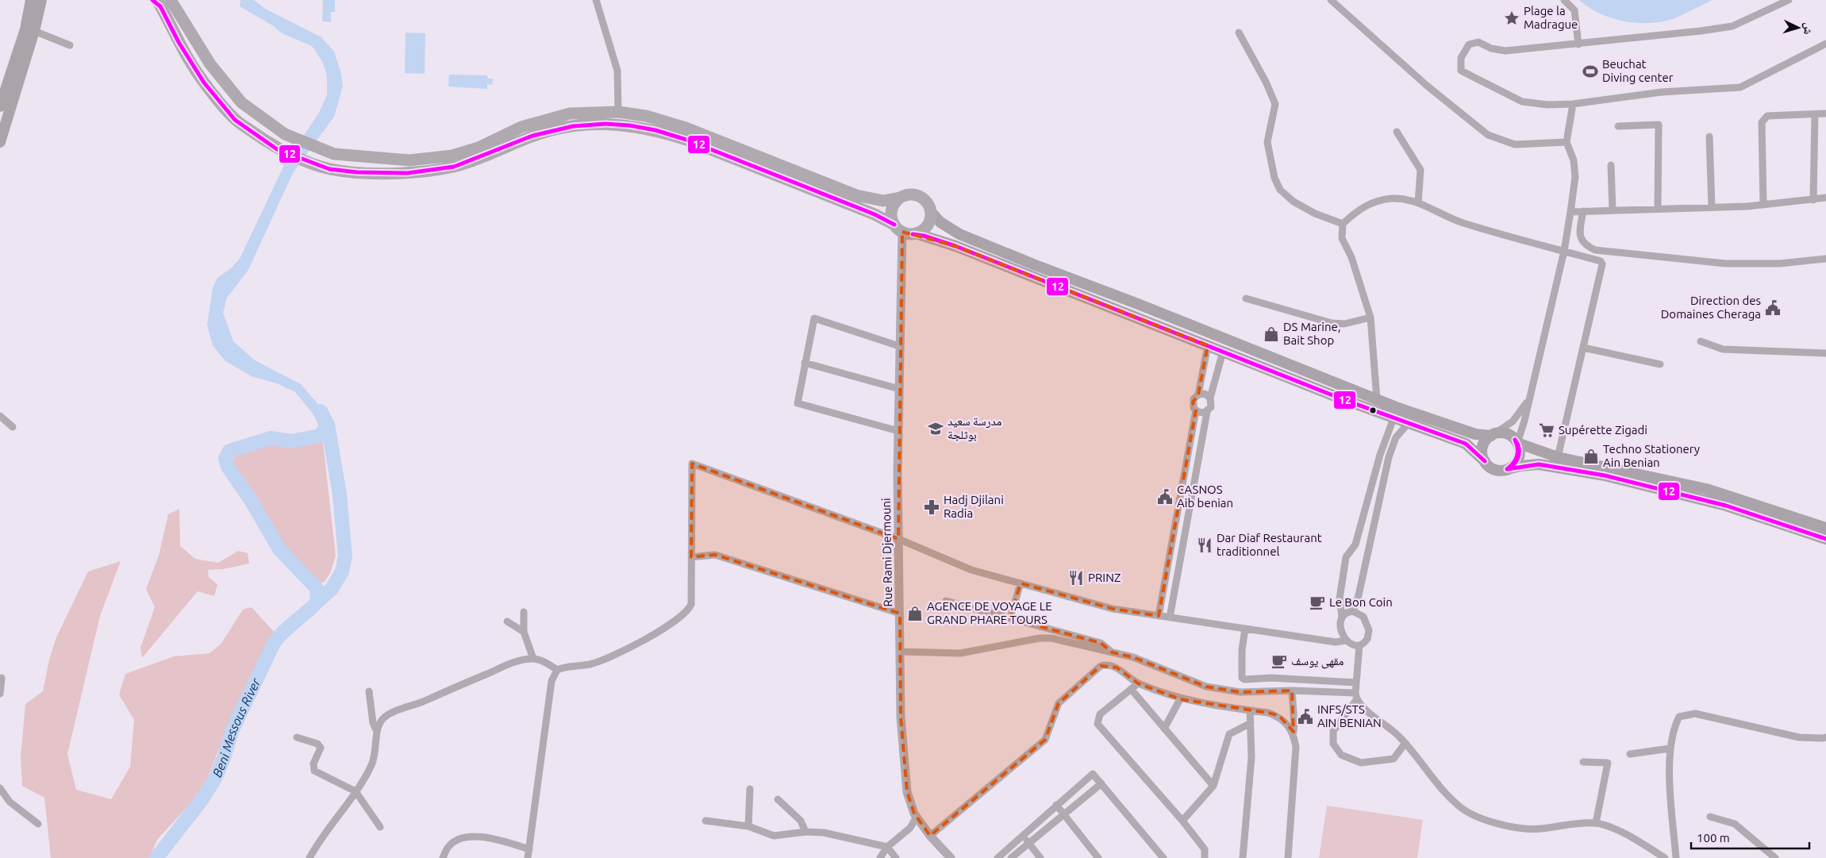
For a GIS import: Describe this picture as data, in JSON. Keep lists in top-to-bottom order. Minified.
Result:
{"streets":{"main road":["Rue Rami Djermouni"]},"water":["Beni Messous River"],"places":{"place":["Plage la Madrague"],"sports":["Beuchat Diving center"],"public building":["Direction des Domaines Cheraga","CASNOS Aib benian","INFS/STS AIN BENIAN"],"shop":["DS Marine, Bait Shop","Techno Stationery Ain Benian","AGENCE DE VOYAGE LE GRAND PHARE TOURS"],"school or university":["مدرسة سعيد بوثلجة"],"supermarket":["Supérette Zigadi"],"pharmacy":["Hadj Djilani Radia"],"restaurant":["Dar Diaf Restaurant traditionnel","PRINZ"],"cafe":["Le Bon Coin","مقهى يوسف"]},"lines":["transit line 12"],"scale_bar":"100 m","north":"right"}
